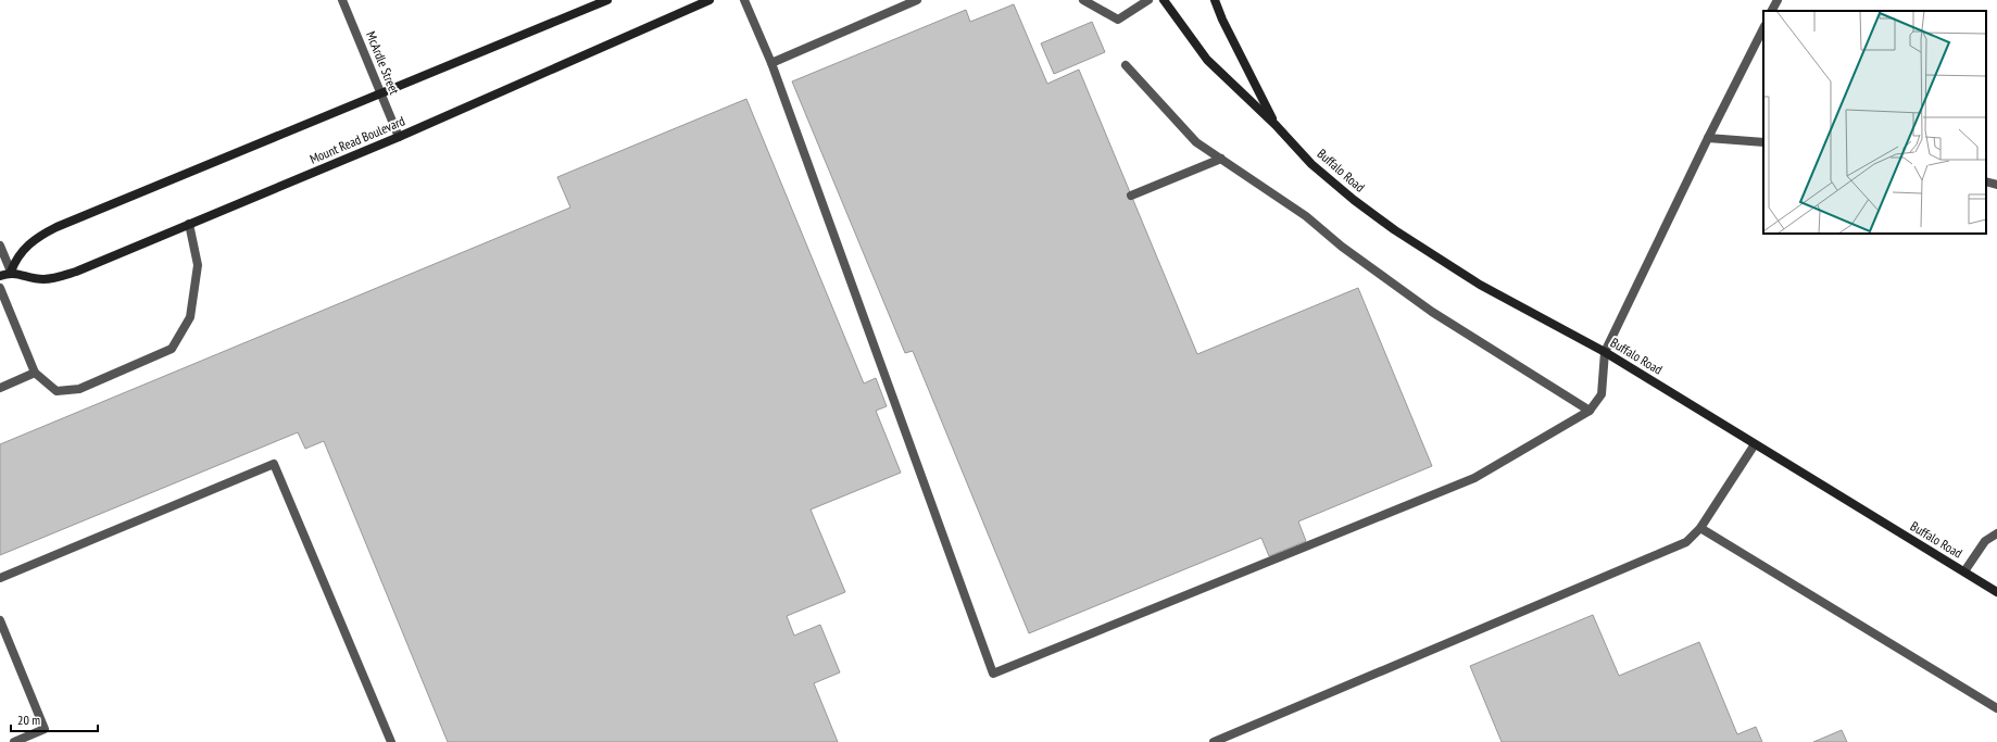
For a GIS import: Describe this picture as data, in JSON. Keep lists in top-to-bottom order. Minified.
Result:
{"streets":{"main road":["Mount Read Boulevard","Buffalo Road"],"street":["McArdle Street"]},"crossings":[["McArdle Street","Mount Read Boulevard"]],"scale_bar":"20 m"}
